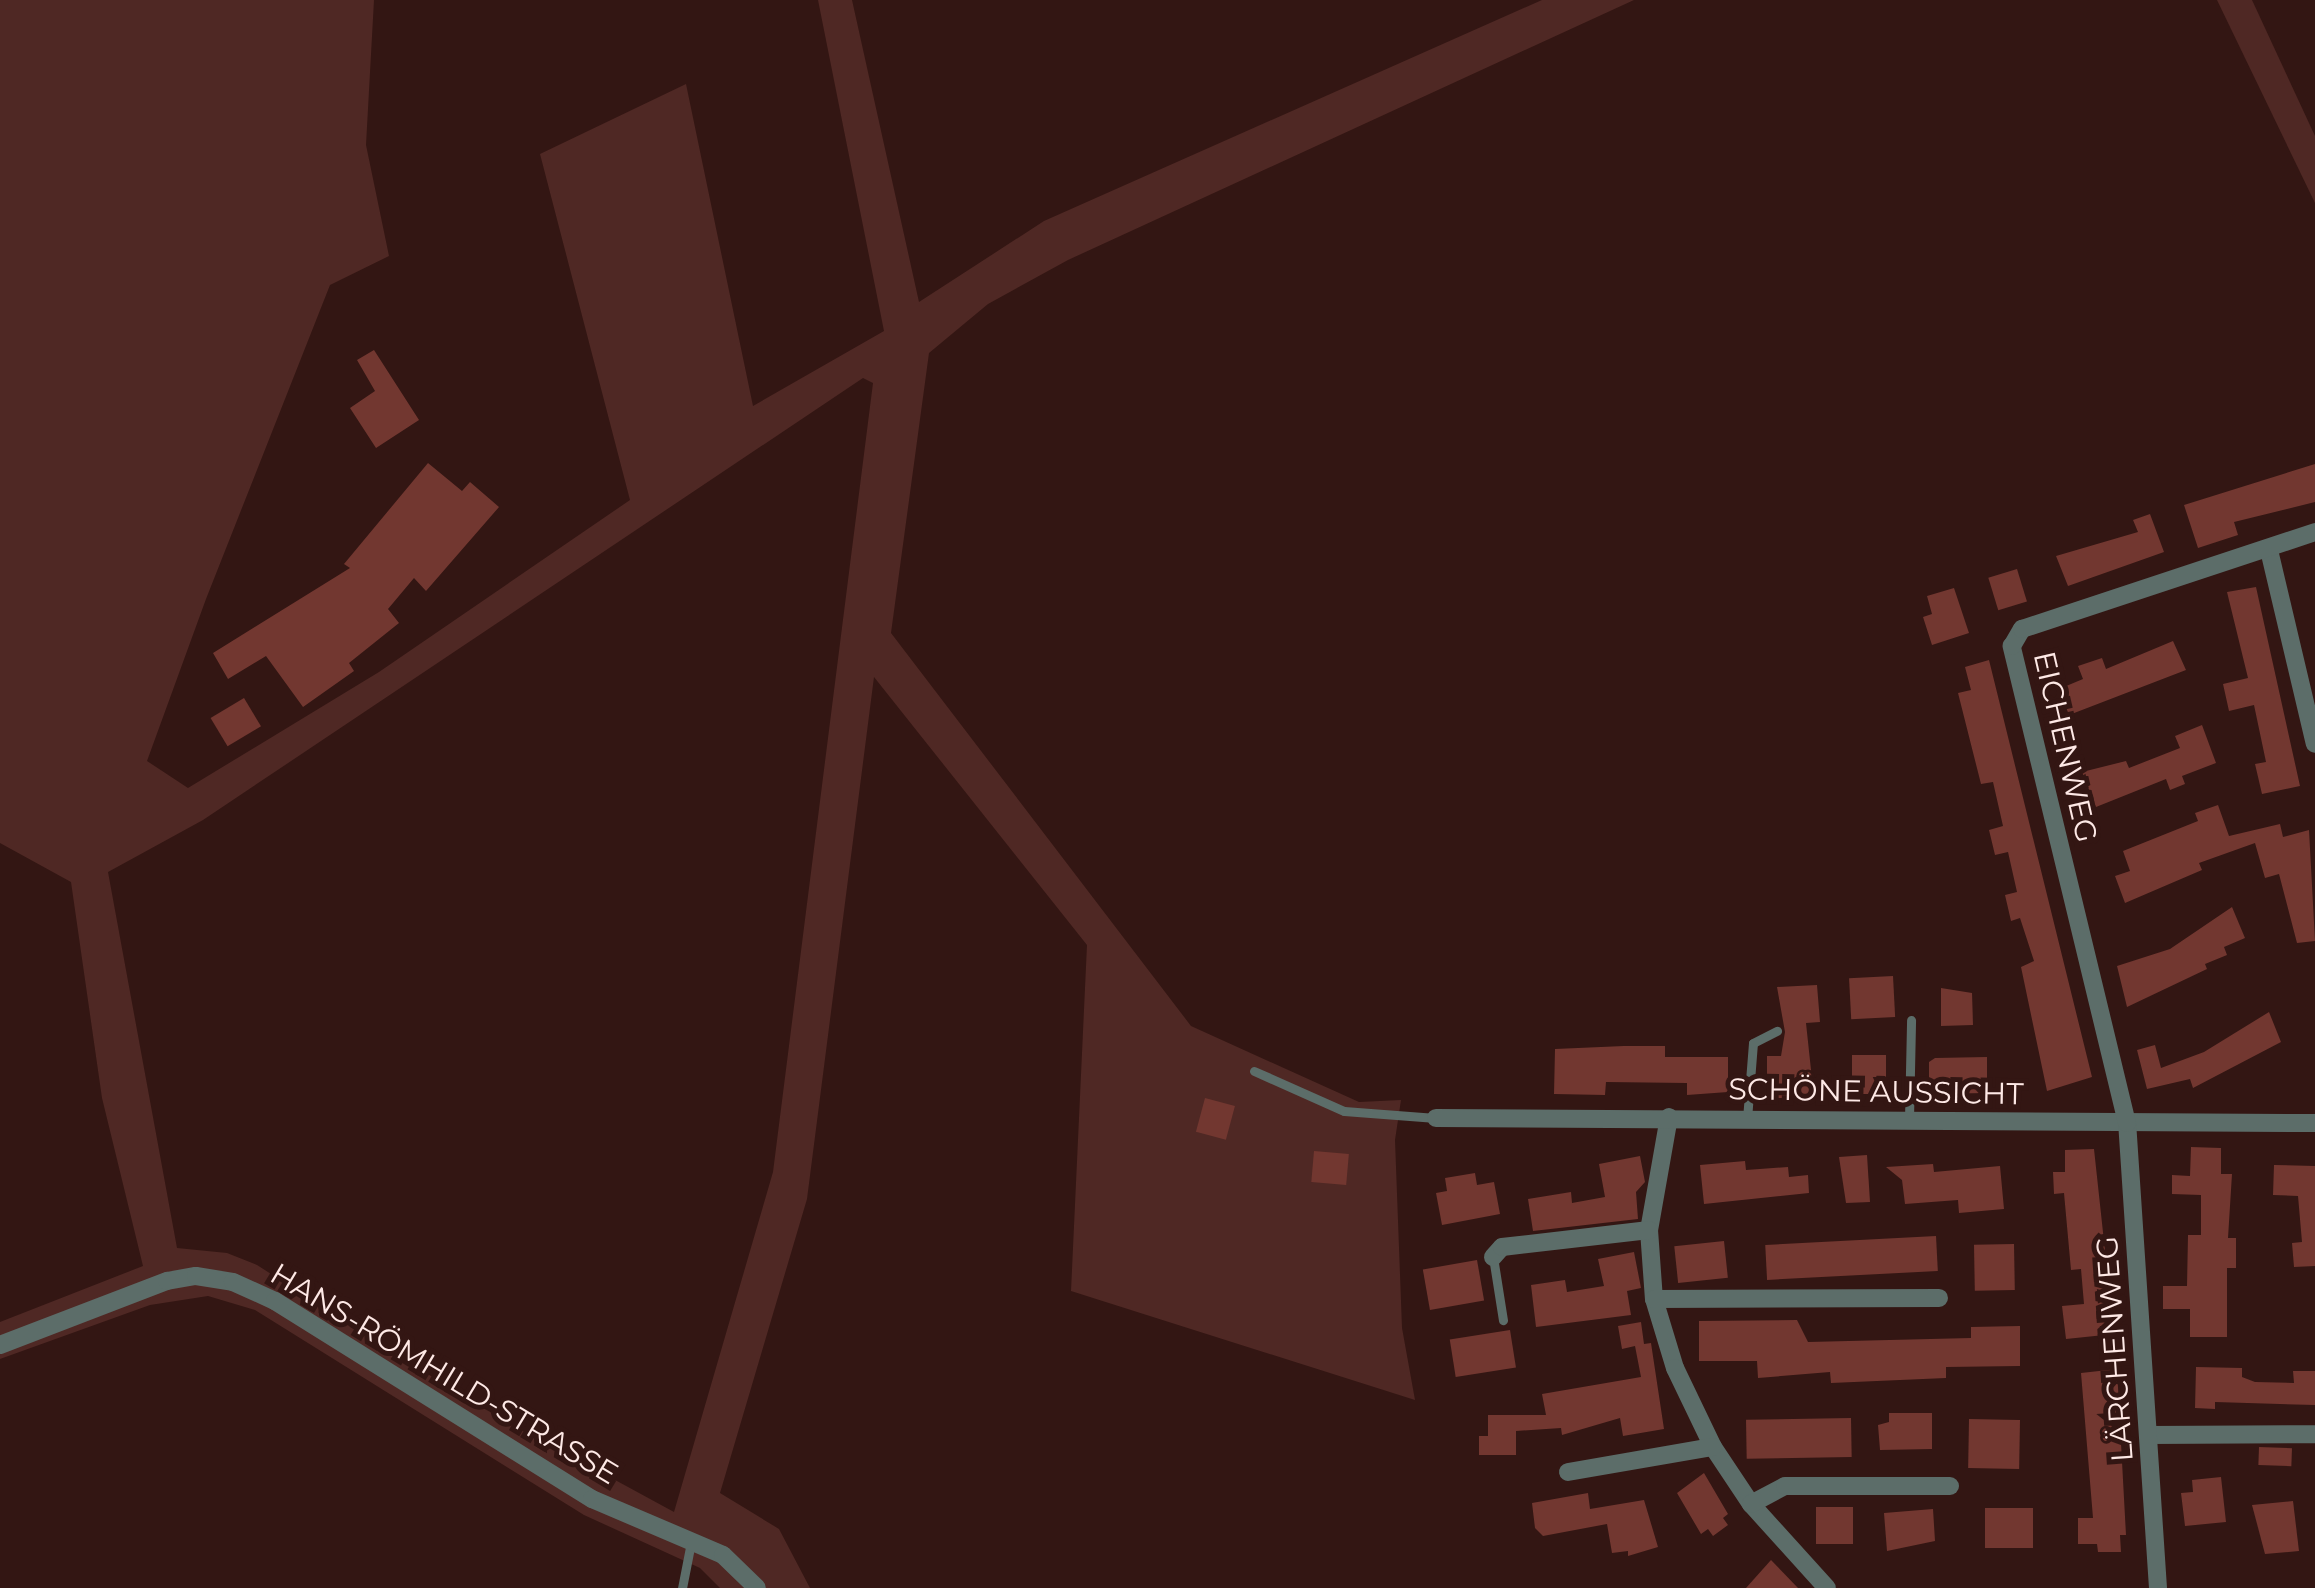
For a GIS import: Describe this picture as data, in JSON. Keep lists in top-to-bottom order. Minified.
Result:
{"streets":{"street":["EICHENWEG","SCHÖNE AUSSICHT","LÄRCHENWEG","HANS-RÖMHILD-STRASSE"]},"crossings":[["EICHENWEG","SCHÖNE AUSSICHT"],["EICHENWEG","LÄRCHENWEG"],["SCHÖNE AUSSICHT","LÄRCHENWEG"]]}
